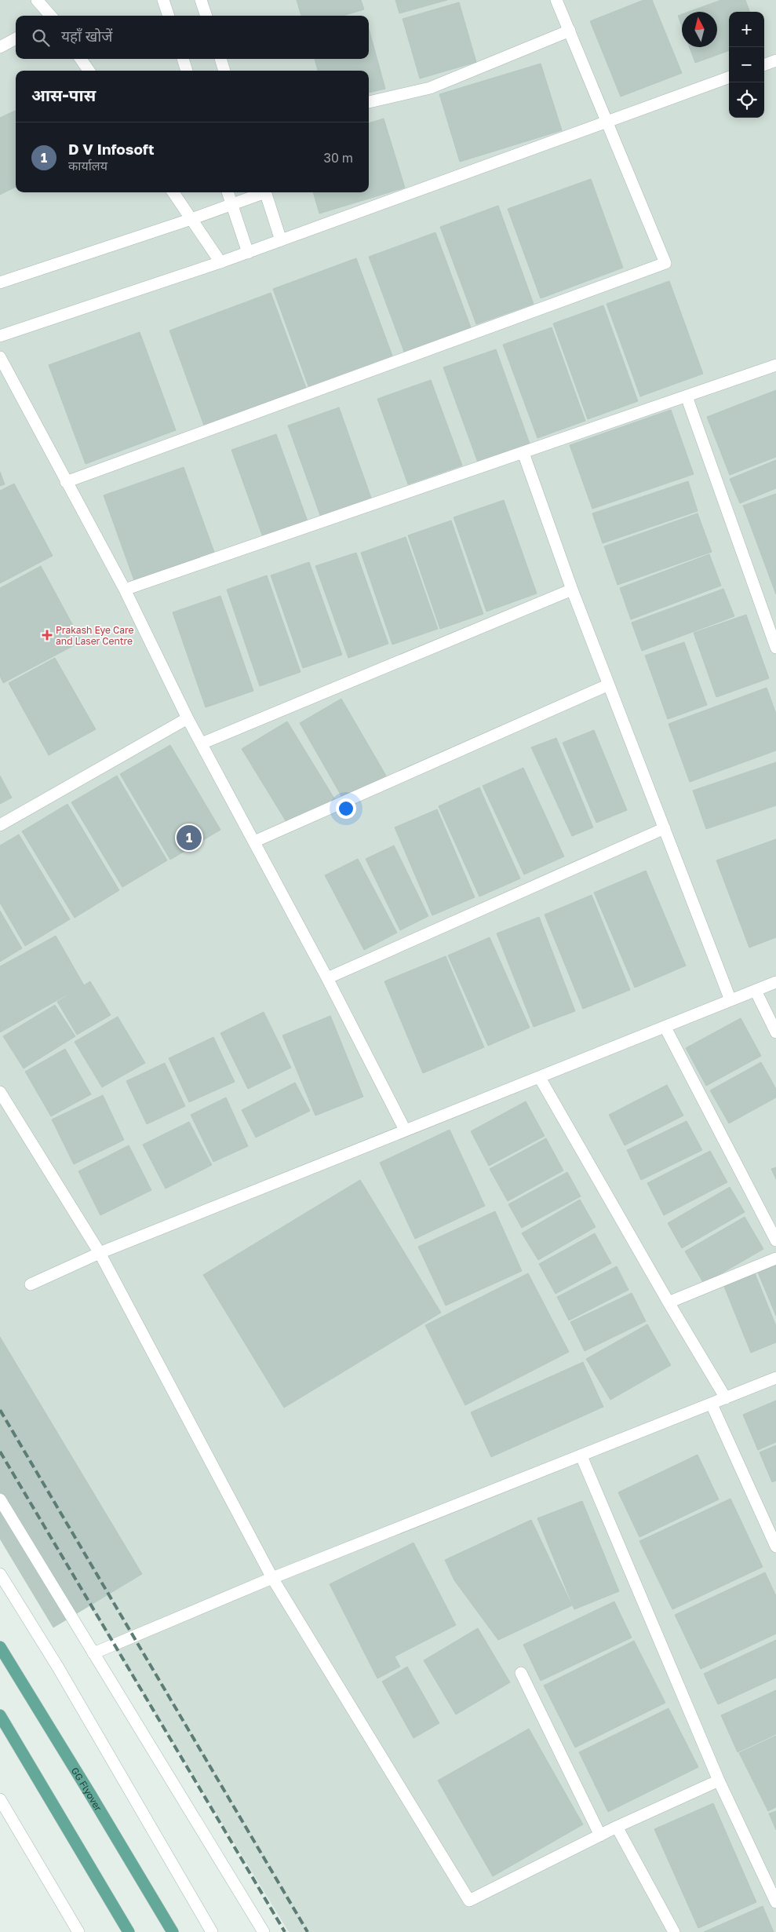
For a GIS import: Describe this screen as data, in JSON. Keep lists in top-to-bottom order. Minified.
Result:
{"streets":{"main road":["GG Flyover"]},"places":{"health":["Prakash Eye Care and Laser Centre"]},"north":"top","page":{"map_buttons":["+","−"],"search":"यहाँ खोजें","heading":"आस-पास","list":[{"mark":"1","name":"D V Infosoft","note":"कार्यालय","value":"30 m"}],"pins":"1"}}
